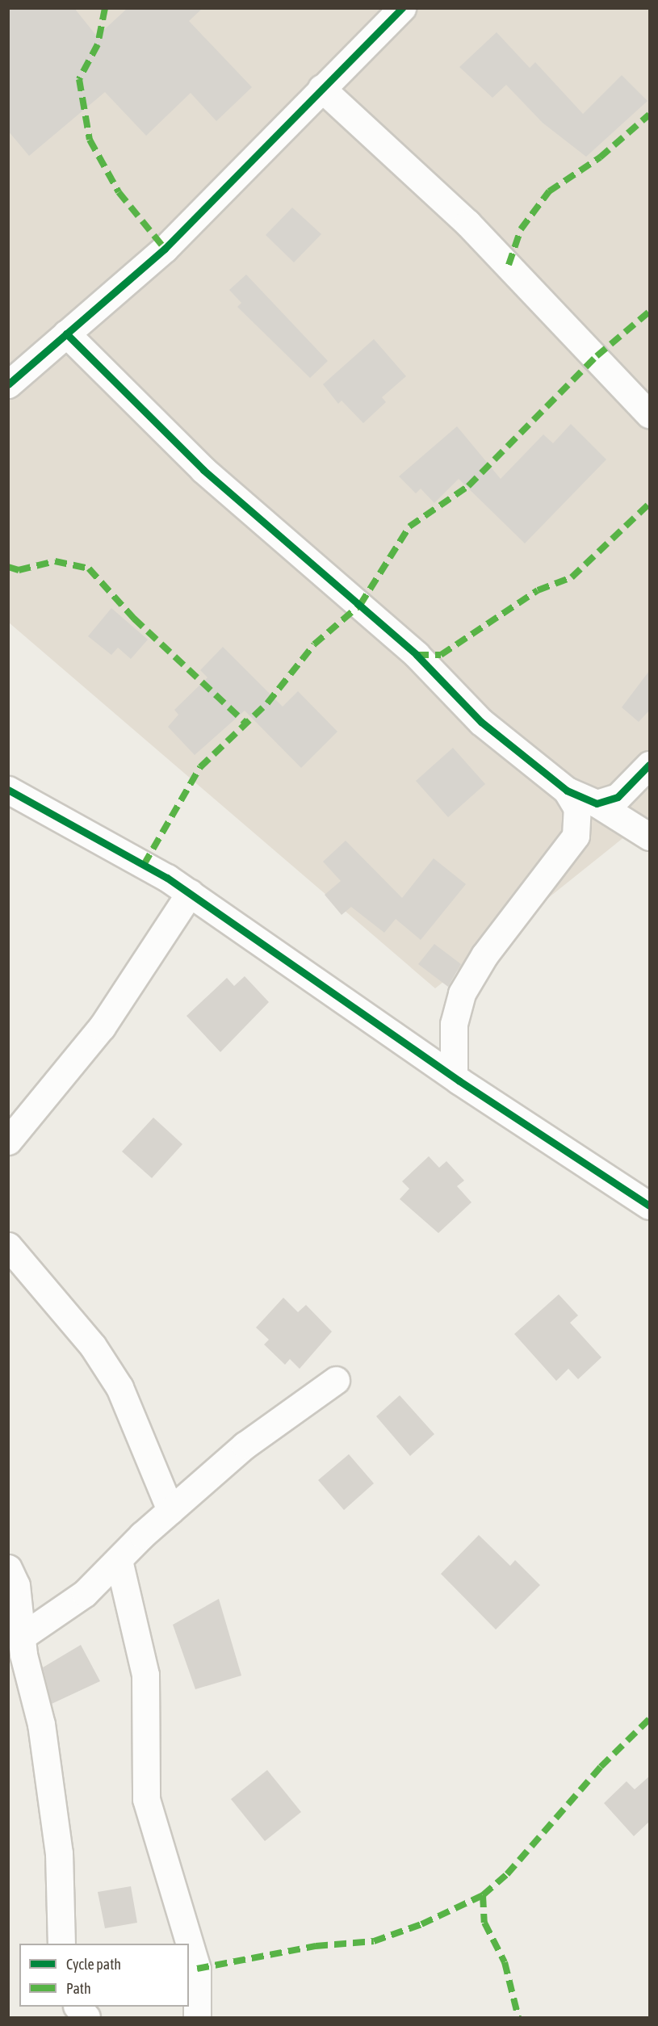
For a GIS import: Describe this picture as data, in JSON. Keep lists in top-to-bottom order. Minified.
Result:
{"legend":["Cycle path","Path"]}
